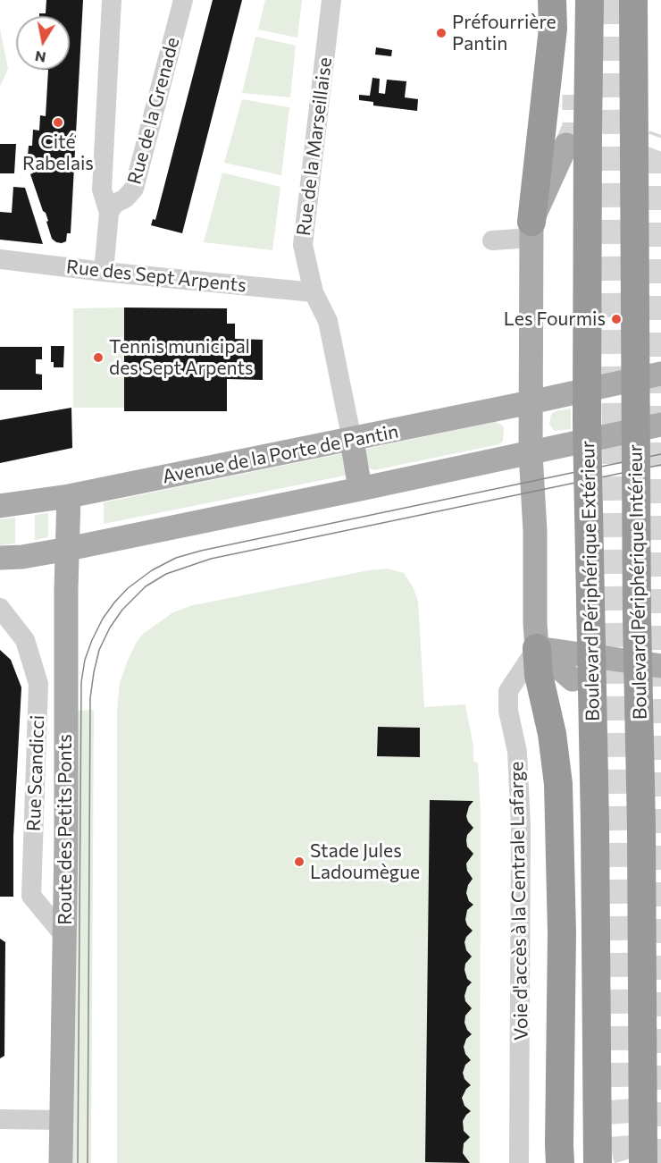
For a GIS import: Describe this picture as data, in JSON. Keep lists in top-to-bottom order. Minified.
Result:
{"streets":{"highway":["Boulevard Périphérique Extérieur","Boulevard Périphérique Intérieur"],"main road":["Avenue de la Porte de Pantin","Route des Petits Ponts"],"street":["Rue de la Grenade","Rue de la Marseillaise","Rue des Sept Arpents","Rue Scandicci","Voie d'accès à la Centrale Lafarge"]},"crossings":[["Rue de la Grenade","Rue des Sept Arpents"],["Rue de la Marseillaise","Rue des Sept Arpents"],["Rue de la Marseillaise","Avenue de la Porte de Pantin"],["Avenue de la Porte de Pantin","Route des Petits Ponts"],["Rue Scandicci","Route des Petits Ponts"]],"places":["Préfourrière Pantin","Cité Rabelais","Les Fourmis","Tennis municipal des Sept Arpents","Stade Jules Ladoumègue"],"north":"bottom"}
